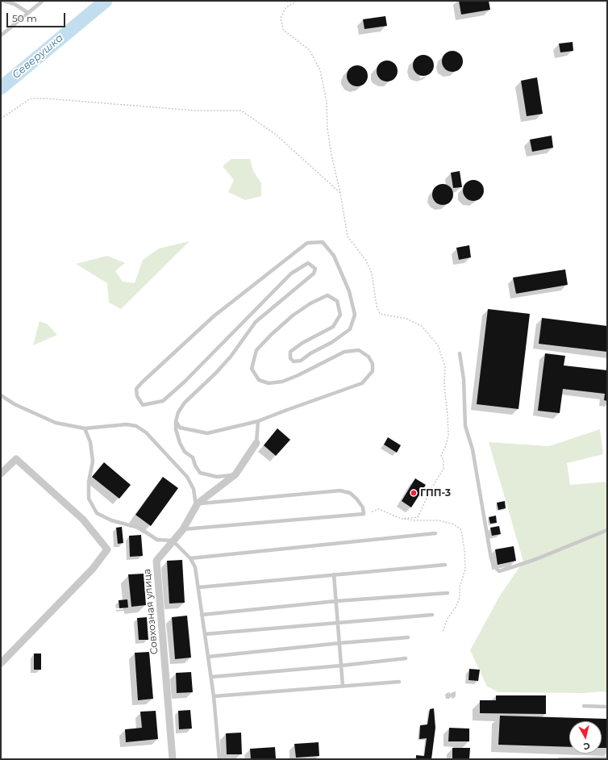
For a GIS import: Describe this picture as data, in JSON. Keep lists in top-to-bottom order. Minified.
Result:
{"streets":{"street":["Совхозная улица"]},"water":["Северушка"],"places":["ГПП-3"],"scale_bar":"50 m","north":"bottom"}
